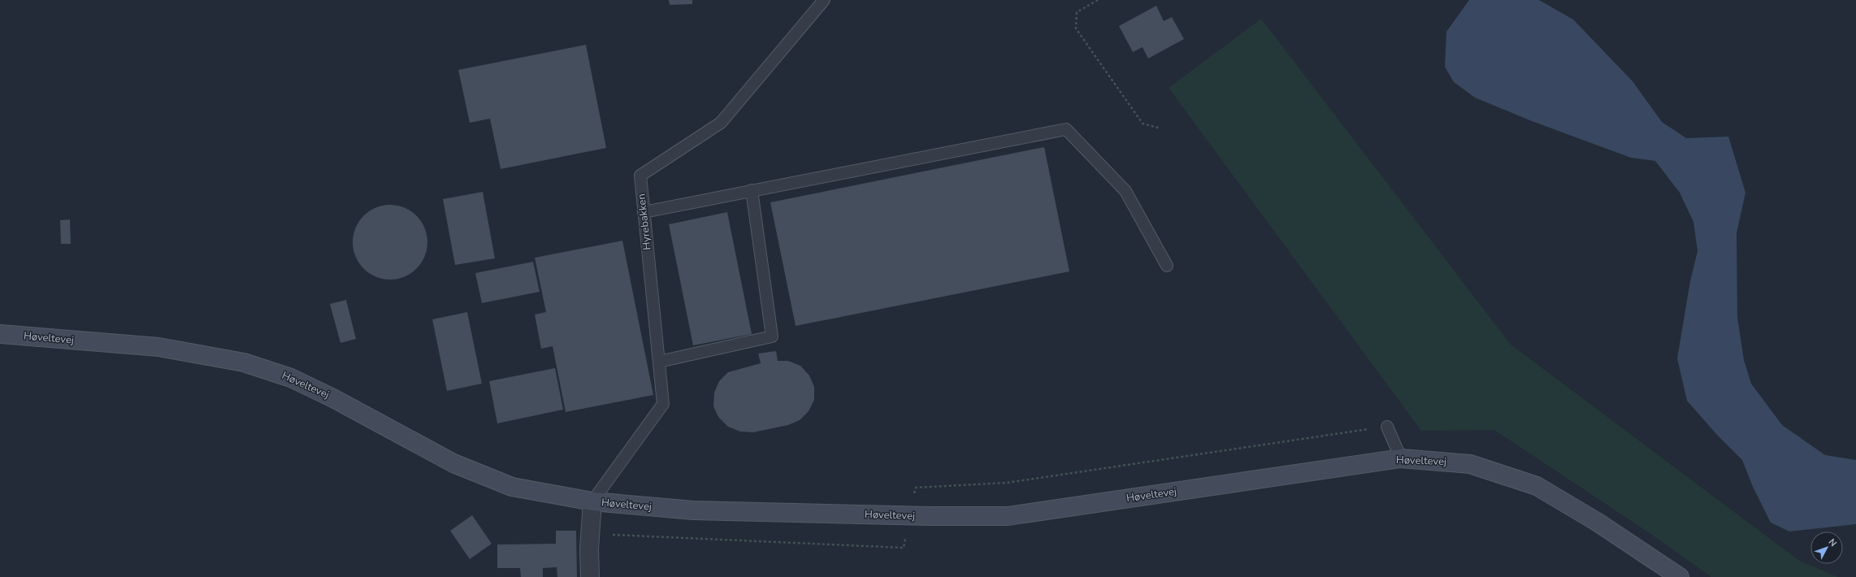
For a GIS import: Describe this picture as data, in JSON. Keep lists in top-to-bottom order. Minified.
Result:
{"streets":{"street":["Høveltevej"],"lane":["Hyrebakken"]},"crossings":[["Hyrebakken","Høveltevej"]],"north":"top right"}
